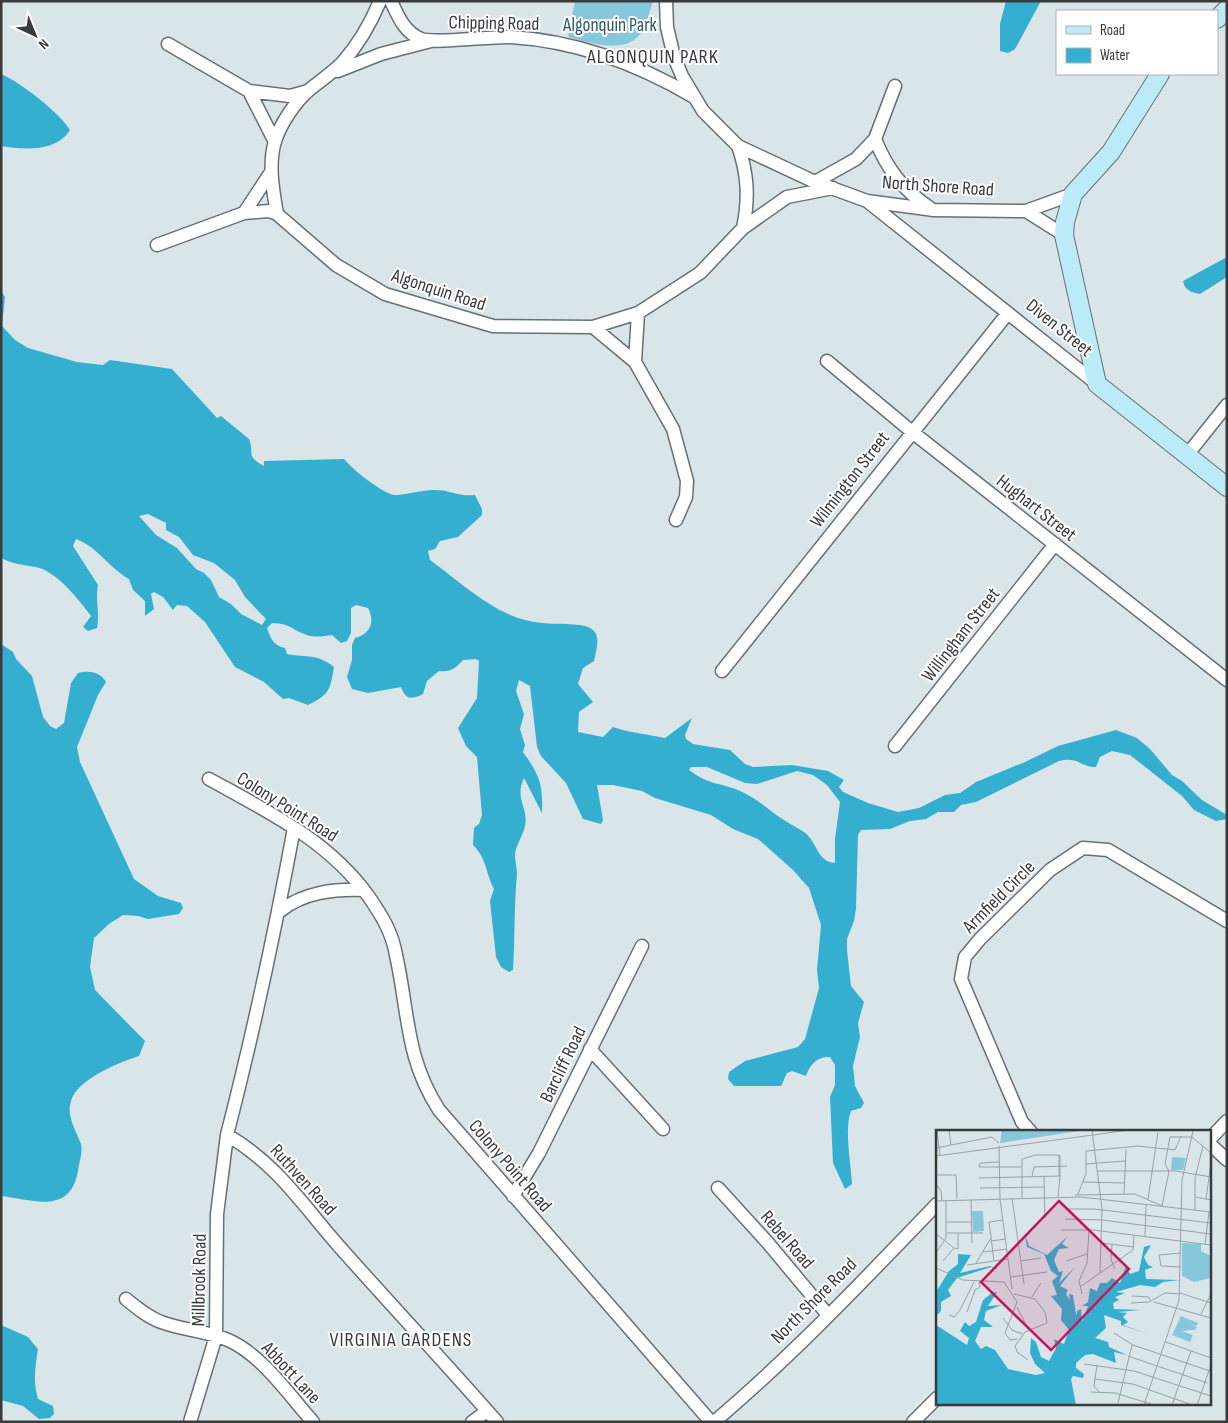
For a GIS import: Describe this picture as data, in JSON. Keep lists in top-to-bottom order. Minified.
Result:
{"streets":{"street":["Chipping Road","North Shore Road","Algonquin Road","Diven Street","Wilmington Street","Hughart Street","Willingham Street","Colony Point Road","Armfield Circle","Barcliff Road","Ruthven Road","Rebel Road","Millbrook Road","Abbott Lane"]},"crossings":[["Chipping Road","North Shore Road"],["North Shore Road","Algonquin Road"],["North Shore Road","Diven Street"],["North Shore Road","Colony Point Road"],["North Shore Road","Rebel Road"],["Diven Street","Wilmington Street"],["Wilmington Street","Hughart Street"],["Hughart Street","Willingham Street"],["Colony Point Road","Barcliff Road"],["Ruthven Road","Millbrook Road"],["Millbrook Road","Abbott Lane"]],"districts":["ALGONQUIN PARK","VIRGINIA GARDENS"],"parks":["Algonquin Park"],"legend":["Road","Water"],"north":"bottom right"}
